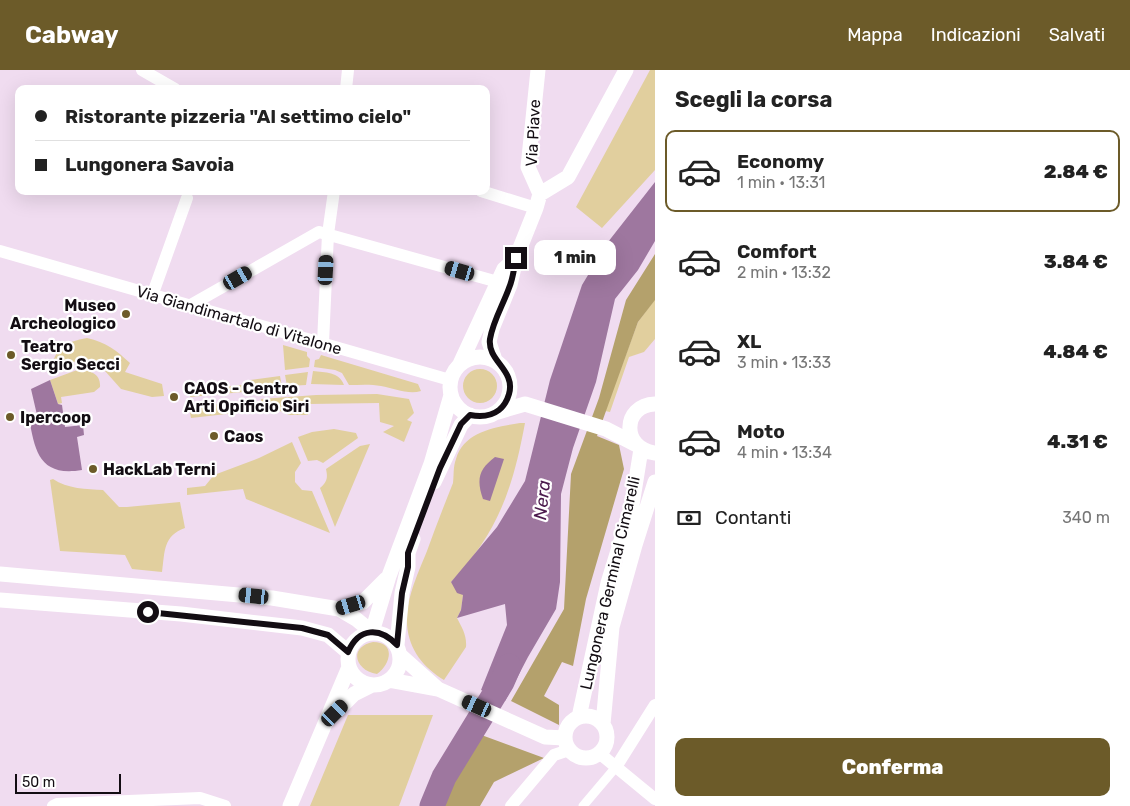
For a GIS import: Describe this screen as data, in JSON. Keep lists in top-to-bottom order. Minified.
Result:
{"streets":{"street":["Via Piave","Via Giandimartalo di Vitalone","Lungonera Germinal Cimarelli"]},"water":["Nera"],"places":["Museo Archeologico","Teatro Sergio Secci","CAOS - Centro Arti Opificio Siri","Ipercoop","Caos","HackLab Terni"],"scale_bar":"50 m","page":{"header":"Cabway","nav":["Mappa","Indicazioni","Salvati"],"heading":"Scegli la corsa","banner":["Ristorante pizzeria \"Al settimo cielo\"","Lungonera Savoia"],"list":[{"name":"Economy","note":"1 min · 13:31","value":"2.84 €"},{"name":"Comfort","note":"2 min · 13:32","value":"3.84 €"},{"name":"XL","note":"3 min · 13:33","value":"4.84 €"},{"name":"Moto","note":"4 min · 13:34","value":"4.31 €"}],"bubble":"1 min","pay":["Contanti","340 m"],"buttons":"Conferma","scale":"50 m"}}
